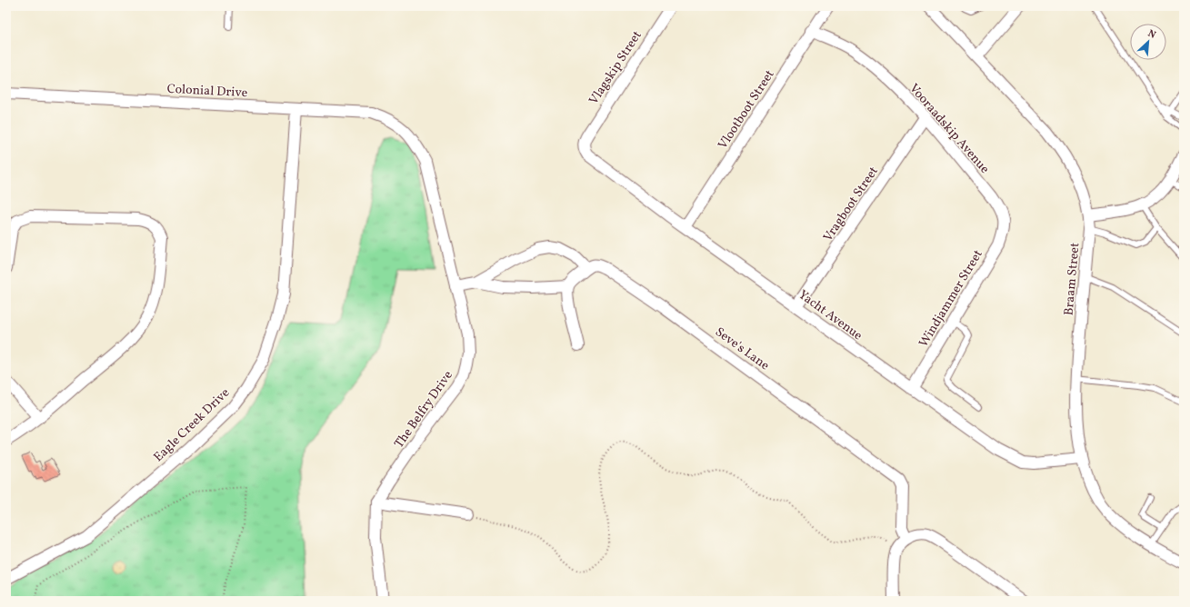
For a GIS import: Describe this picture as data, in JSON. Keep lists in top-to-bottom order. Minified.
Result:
{"streets":{"street":["Vlagskip Street","Colonial Drive","Vlootboot Street","Vooraadskip Avenue","Vragboot Street","Braam Street","Windjammer Street","Yacht Avenue","Seve's Lane","The Belfry Drive","Eagle Creek Drive"]},"crossings":[["Vlagskip Street","Yacht Avenue"],["Colonial Drive","The Belfry Drive"],["Colonial Drive","Eagle Creek Drive"],["Vlootboot Street","Vooraadskip Avenue"],["Vlootboot Street","Yacht Avenue"],["Vooraadskip Avenue","Vragboot Street"],["Vooraadskip Avenue","Windjammer Street"],["Vragboot Street","Yacht Avenue"],["Braam Street","Yacht Avenue"],["Windjammer Street","Yacht Avenue"]],"north":"top right"}
